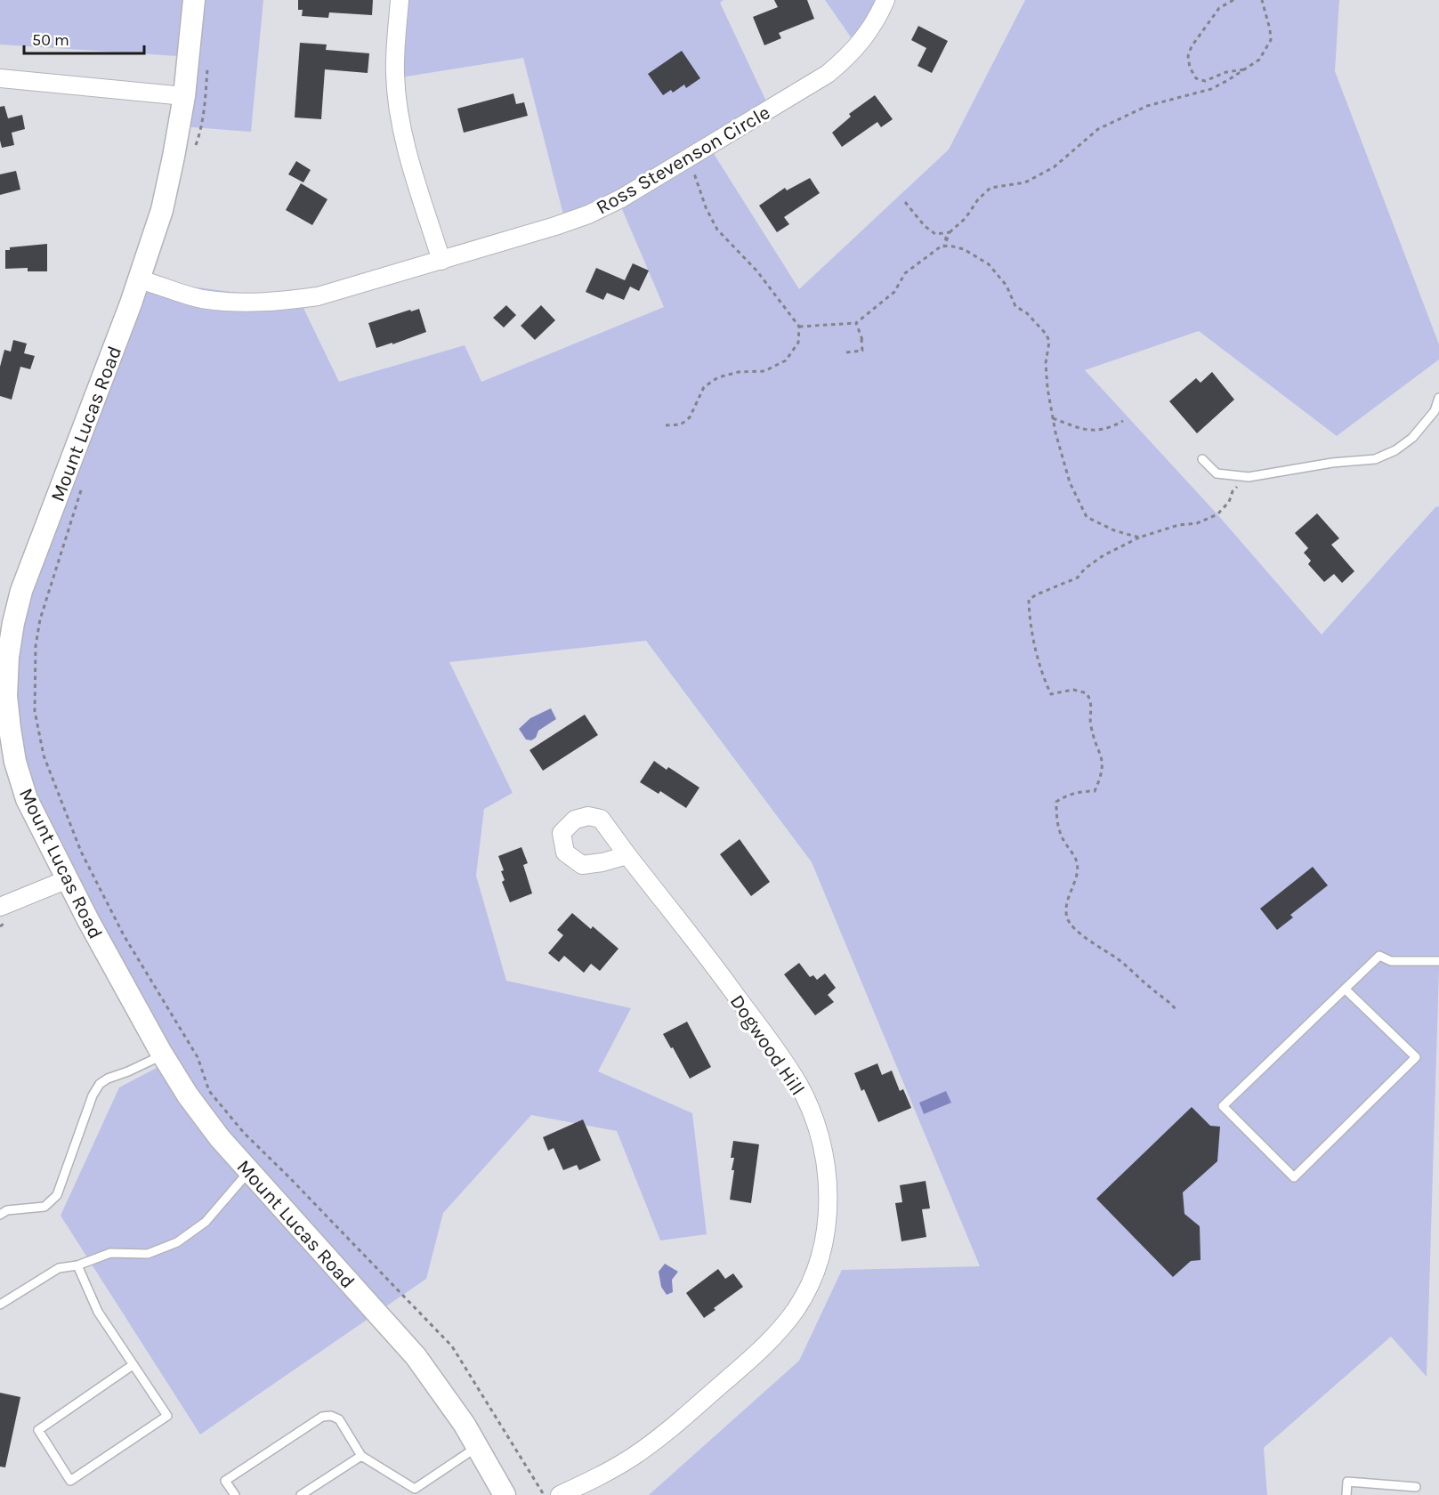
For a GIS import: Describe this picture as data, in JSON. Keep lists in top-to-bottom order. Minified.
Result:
{"streets":{"street":["Ross Stevenson Circle","Mount Lucas Road","Dogwood Hill"]},"crossings":[["Ross Stevenson Circle","Mount Lucas Road"]],"scale_bar":"50 m"}
